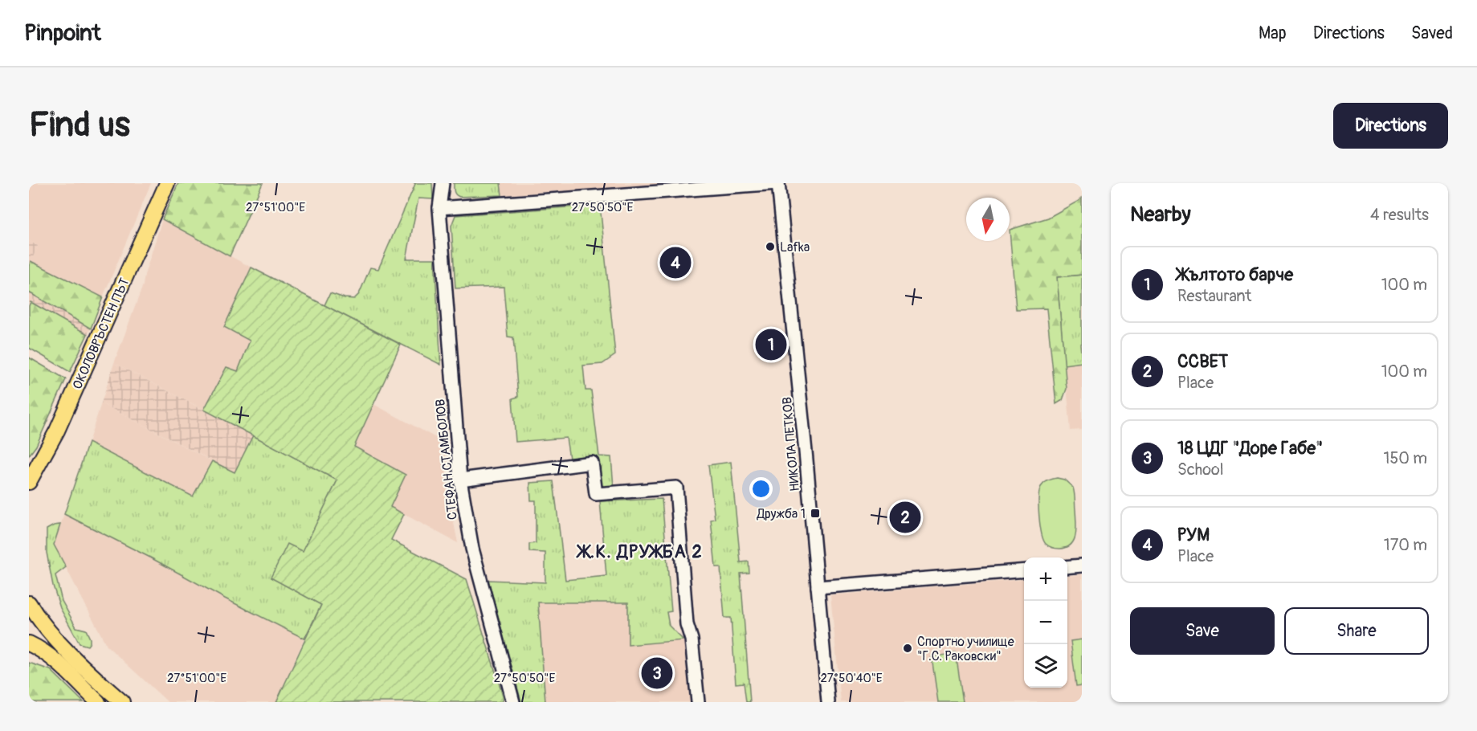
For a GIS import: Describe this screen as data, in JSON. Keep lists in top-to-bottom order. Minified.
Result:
{"streets":{"main road":["ОКОЛОВРЪСТЕН ПЪТ"],"street":["НИКОЛА ПЕТКОВ","СТЕФАН СТАМБОЛОВ"]},"districts":["Ж.К. ДРУЖБА 2"],"places":{"other":["Lafka","Спортно училище \"Г.С. Раковски\""],"transit":["Дружба 1"]},"north":"bottom","page":{"header":"Pinpoint","nav":["Map","Directions","Saved"],"buttons":["Directions",["Save","Share"]],"title":"Find us","heading":["Nearby","4 results"],"pins":["4","1","2","3"],"list":[{"mark":"1","name":"Жълтото барче","note":"Restaurant","value":"100 m"},{"mark":"2","name":"ССВЕТ","note":"Place","value":"100 m"},{"mark":"3","name":"18 ЦДГ \"Доре Габе\"","note":"School","value":"150 m"},{"mark":"4","name":"РУМ","note":"Place","value":"170 m"}],"map_buttons":["+","−"]},"coordinates":["27°51'00\"E","27°50'50\"E","27°50'40\"E"]}
